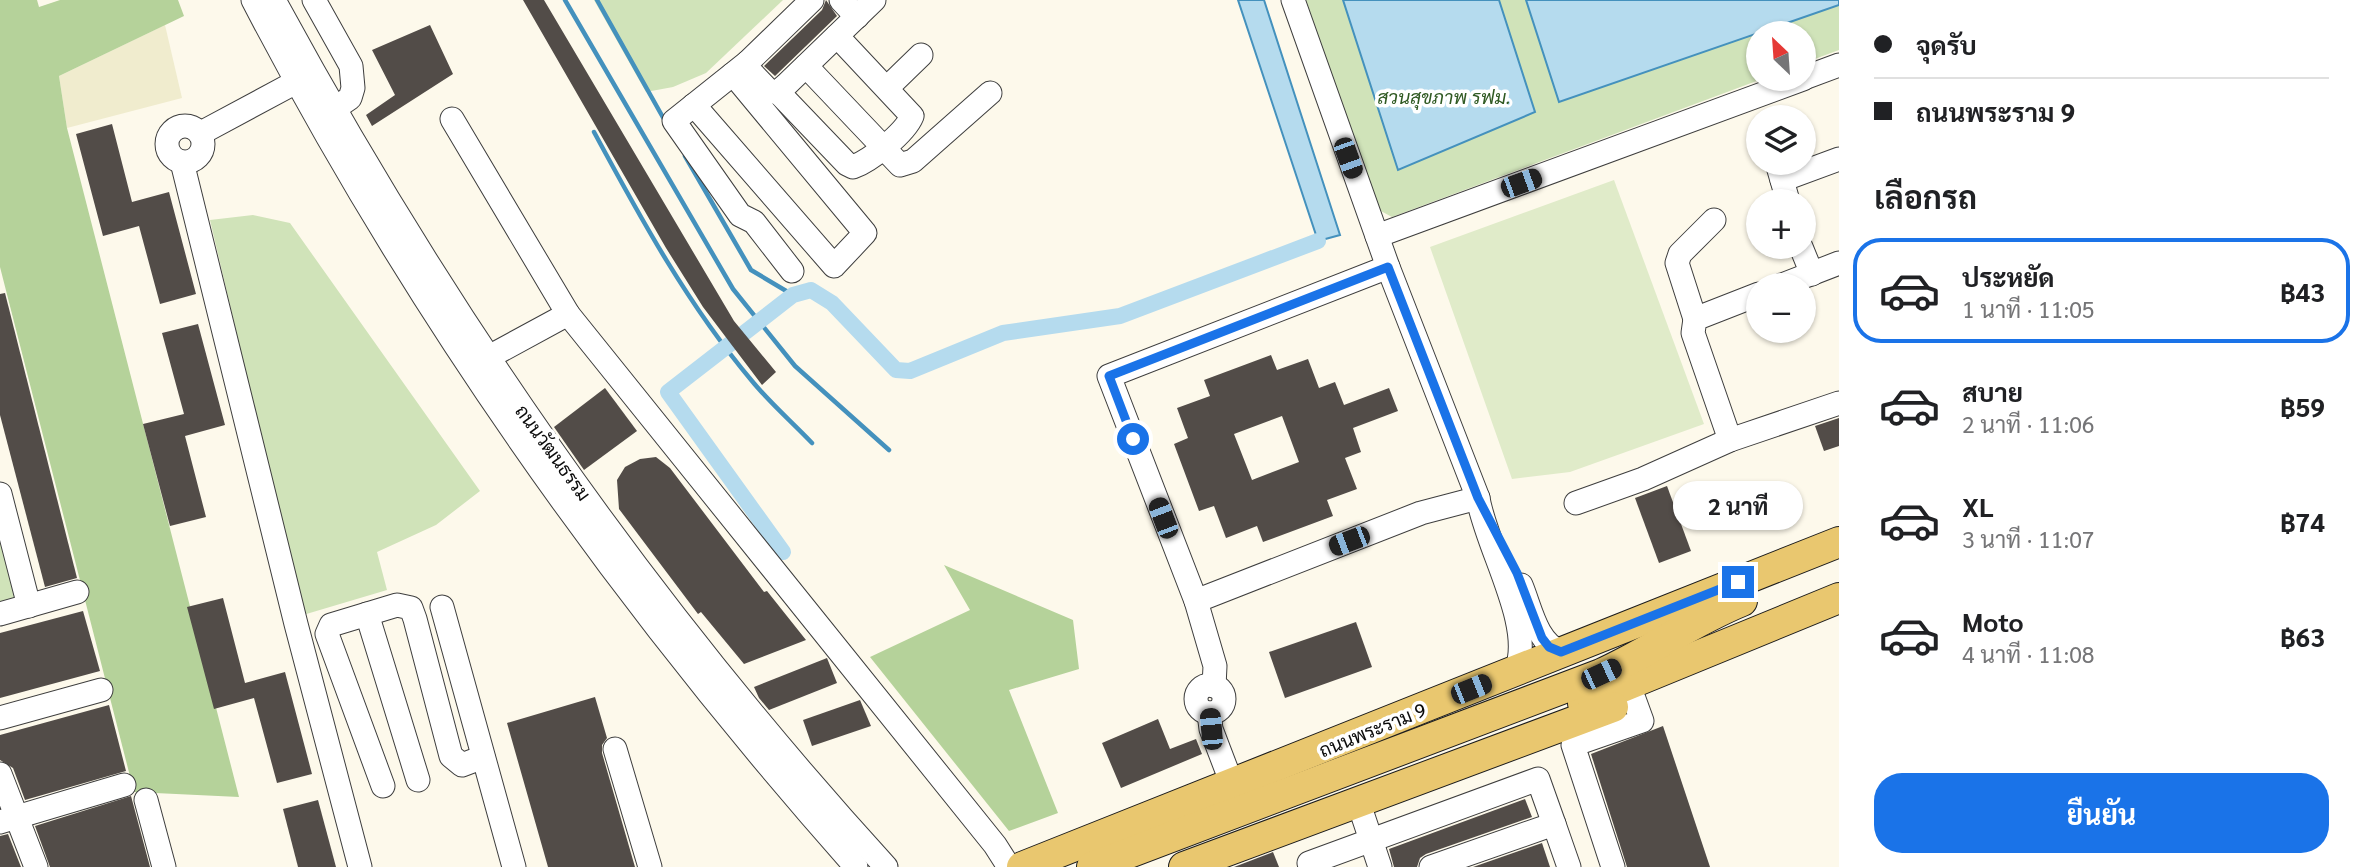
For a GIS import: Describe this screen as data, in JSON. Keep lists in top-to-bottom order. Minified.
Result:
{"streets":{"main road":["ถนนพระราม 9"],"street":["ถนนวัฒนธรรม"]},"parks":["สวนสุขภาพ รฟม."],"north":"top left","page":{"banner":["จุดรับ","ถนนพระราม 9"],"map_buttons":["+","−"],"heading":"เลือกรถ","list":[{"name":"ประหยัด","note":"1 นาที · 11:05","value":"฿43"},{"name":"สบาย","note":"2 นาที · 11:06","value":"฿59"},{"name":"XL","note":"3 นาที · 11:07","value":"฿74"},{"name":"Moto","note":"4 นาที · 11:08","value":"฿63"}],"bubble":"2 นาที","buttons":"ยืนยัน"}}
